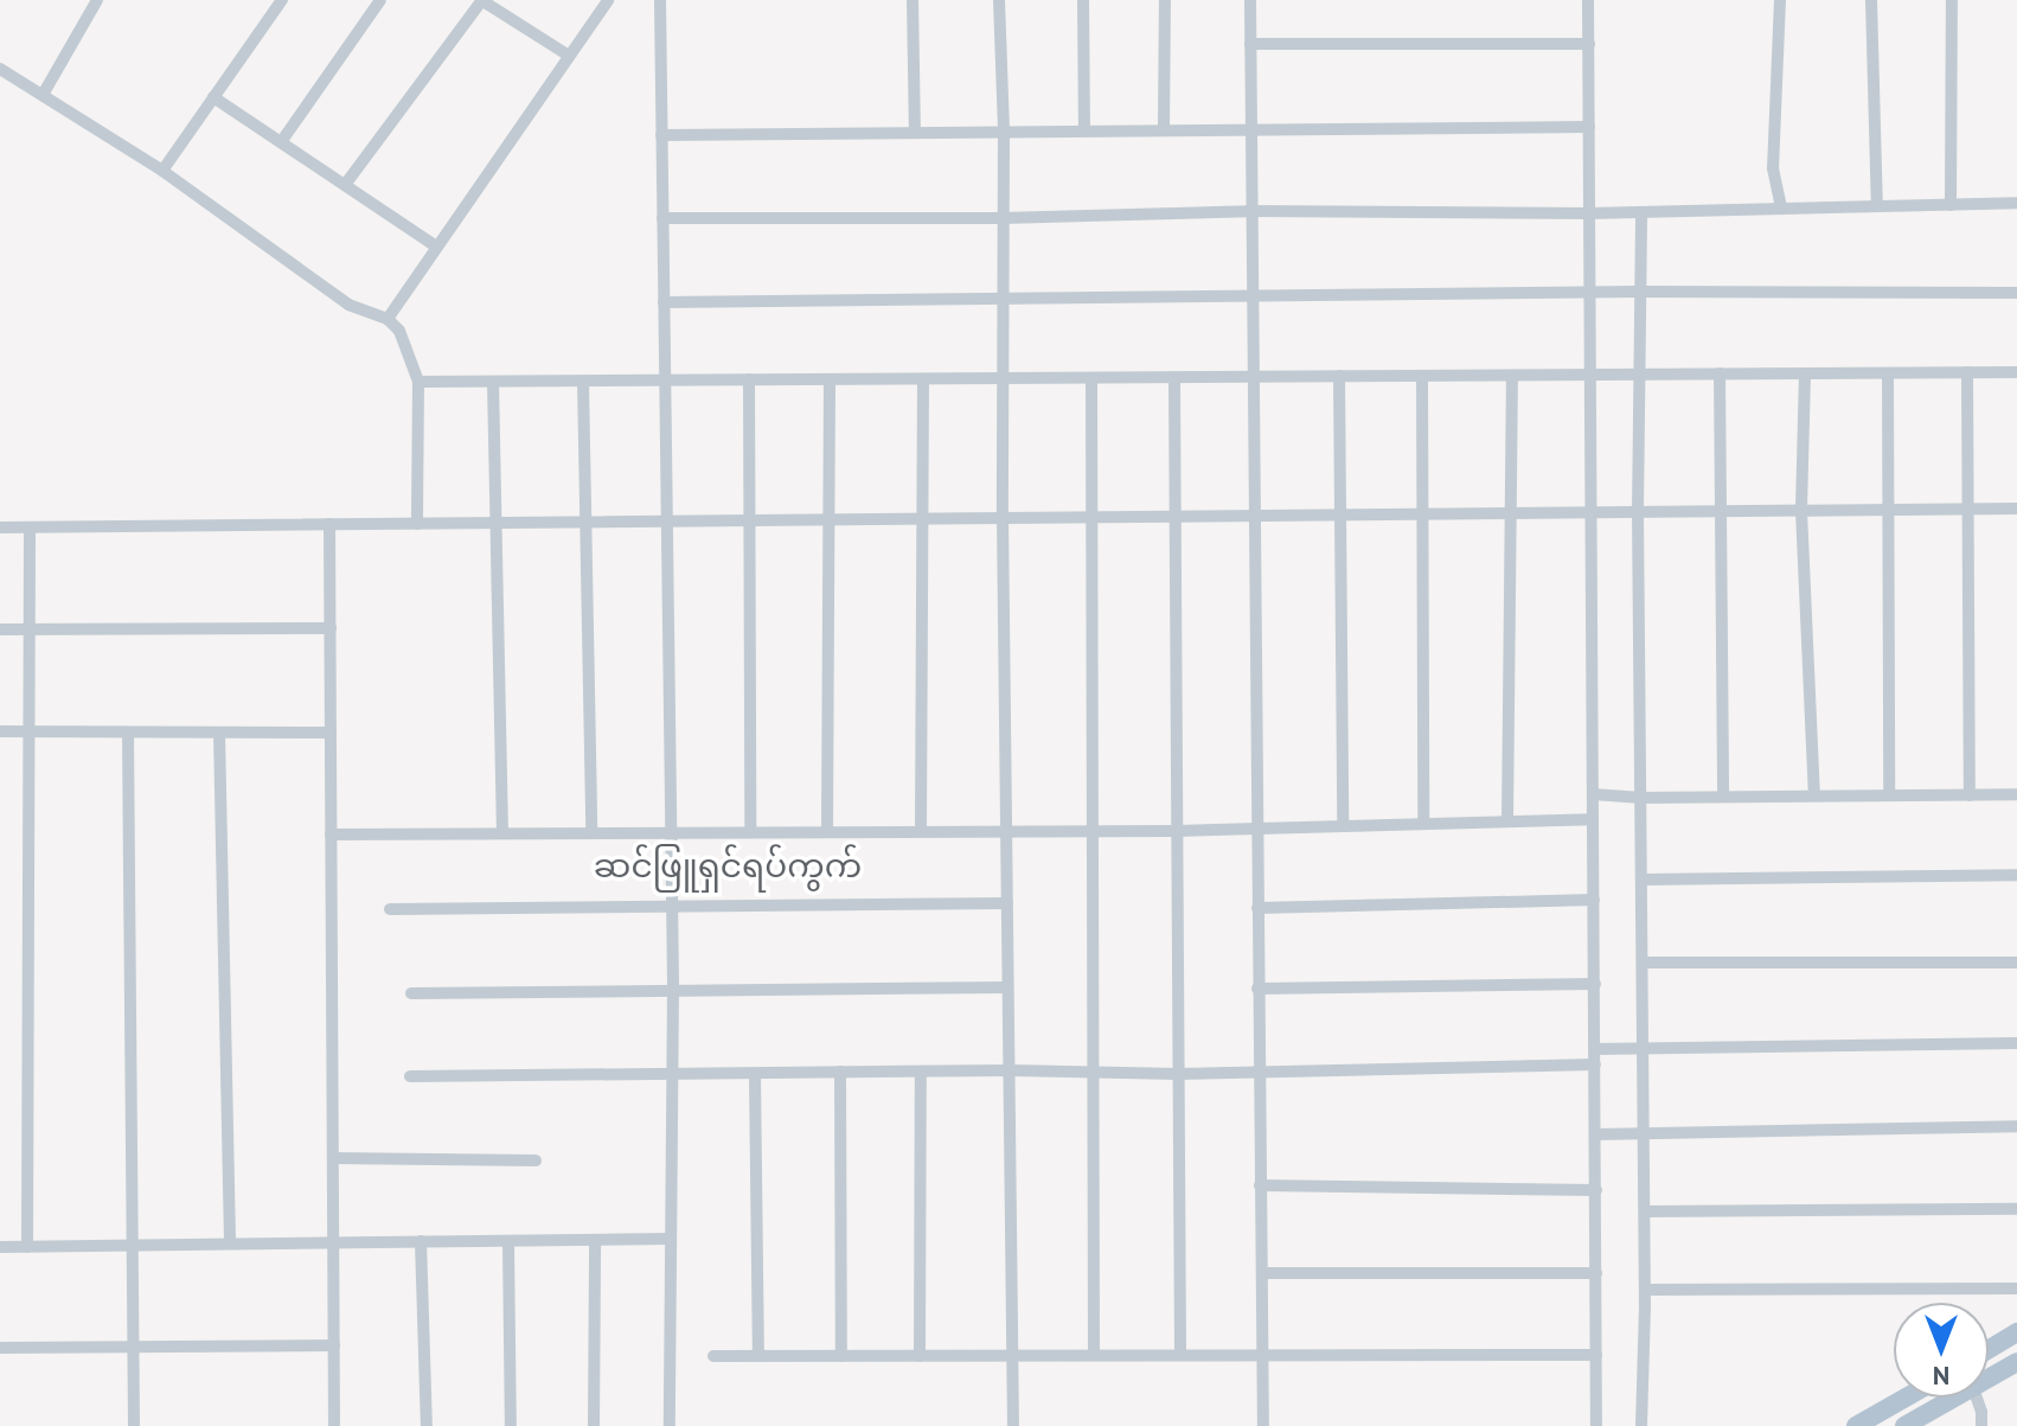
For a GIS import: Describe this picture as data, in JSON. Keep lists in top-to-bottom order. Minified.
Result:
{"districts":["ဆင်ဖြူရှင်ရပ်ကွက်"],"north":"bottom"}
